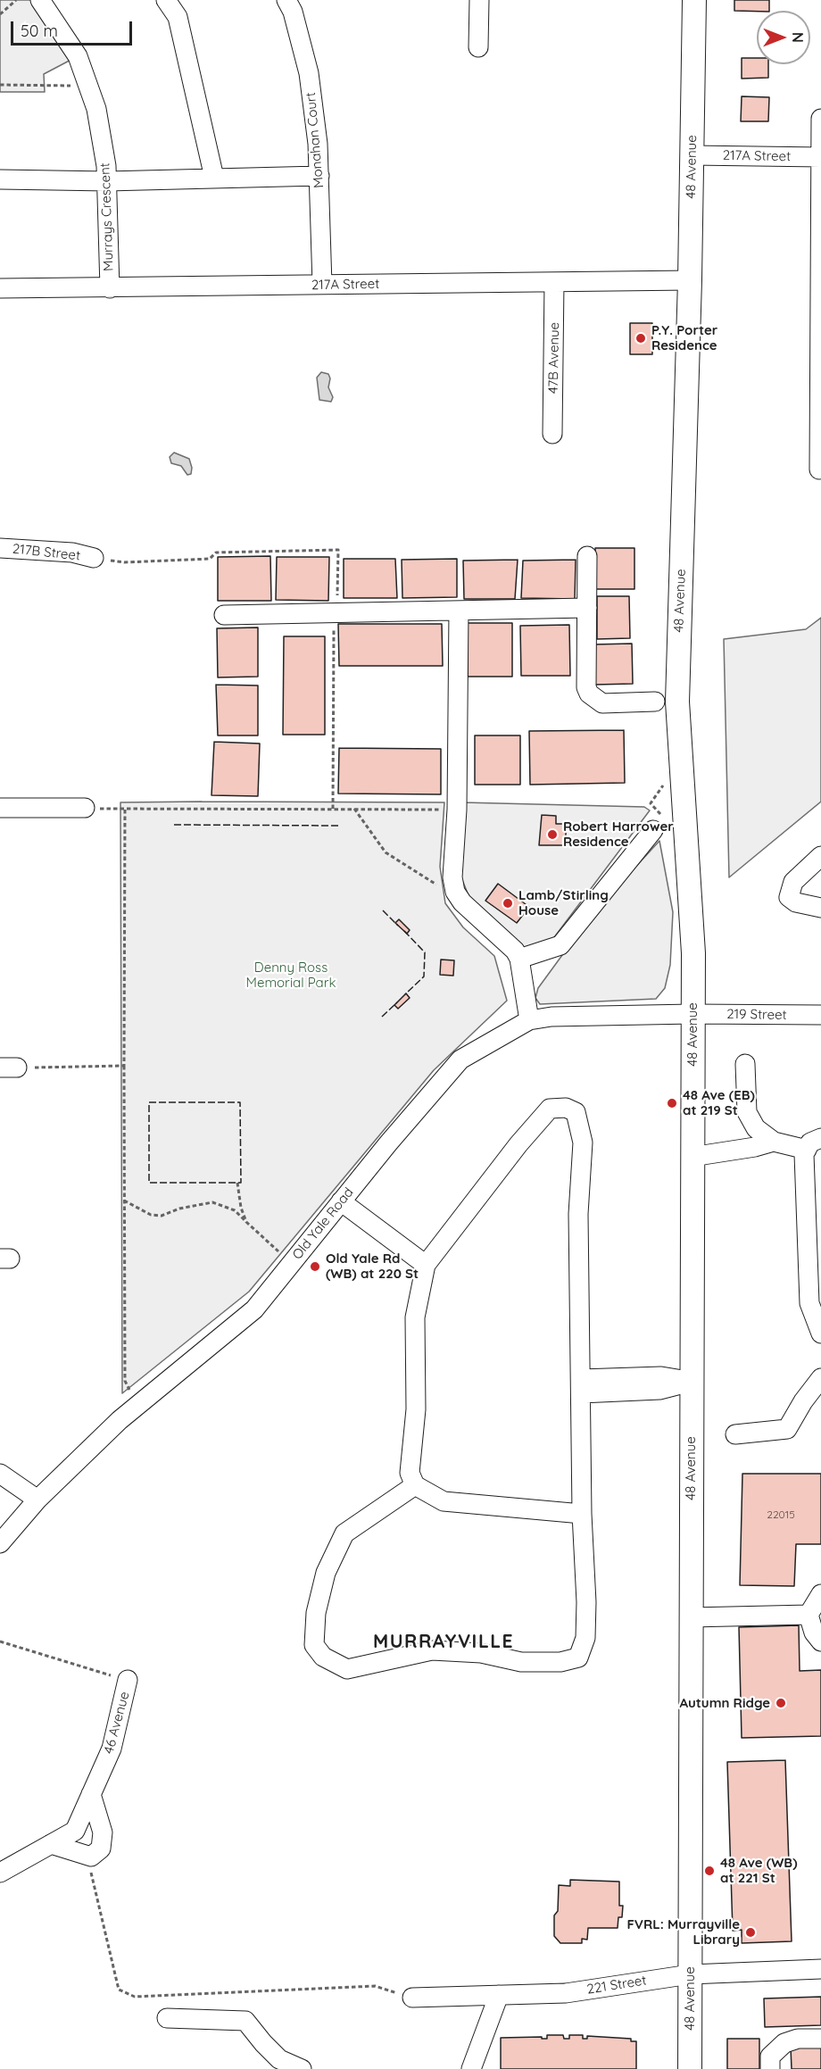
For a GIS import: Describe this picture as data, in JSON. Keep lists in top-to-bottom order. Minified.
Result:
{"streets":{"main road":["48 Avenue"],"street":["Monahan Court","217A Street","Murrays Crescent","47B Avenue","217B Street","219 Street","Old Yale Road","46 Avenue","221 Street"]},"crossings":[["Monahan Court","217A Street"],["217A Street","48 Avenue"],["217A Street","Murrays Crescent"],["217A Street","47B Avenue"],["48 Avenue","219 Street"],["48 Avenue","Old Yale Road"],["48 Avenue","221 Street"],["219 Street","Old Yale Road"]],"districts":["MURRAYVILLE"],"parks":["Denny Ross Memorial Park"],"places":["P.Y. Porter Residence","Robert Harrower Residence","Lamb/Stirling House","48 Ave (EB) at 219 St","Old Yale Rd (WB) at 220 St","Autumn Ridge","48 Ave (WB) at 221 St","FVRL: Murrayville Library"],"house_numbers":["22015"],"scale_bar":"50 m","north":"right"}
